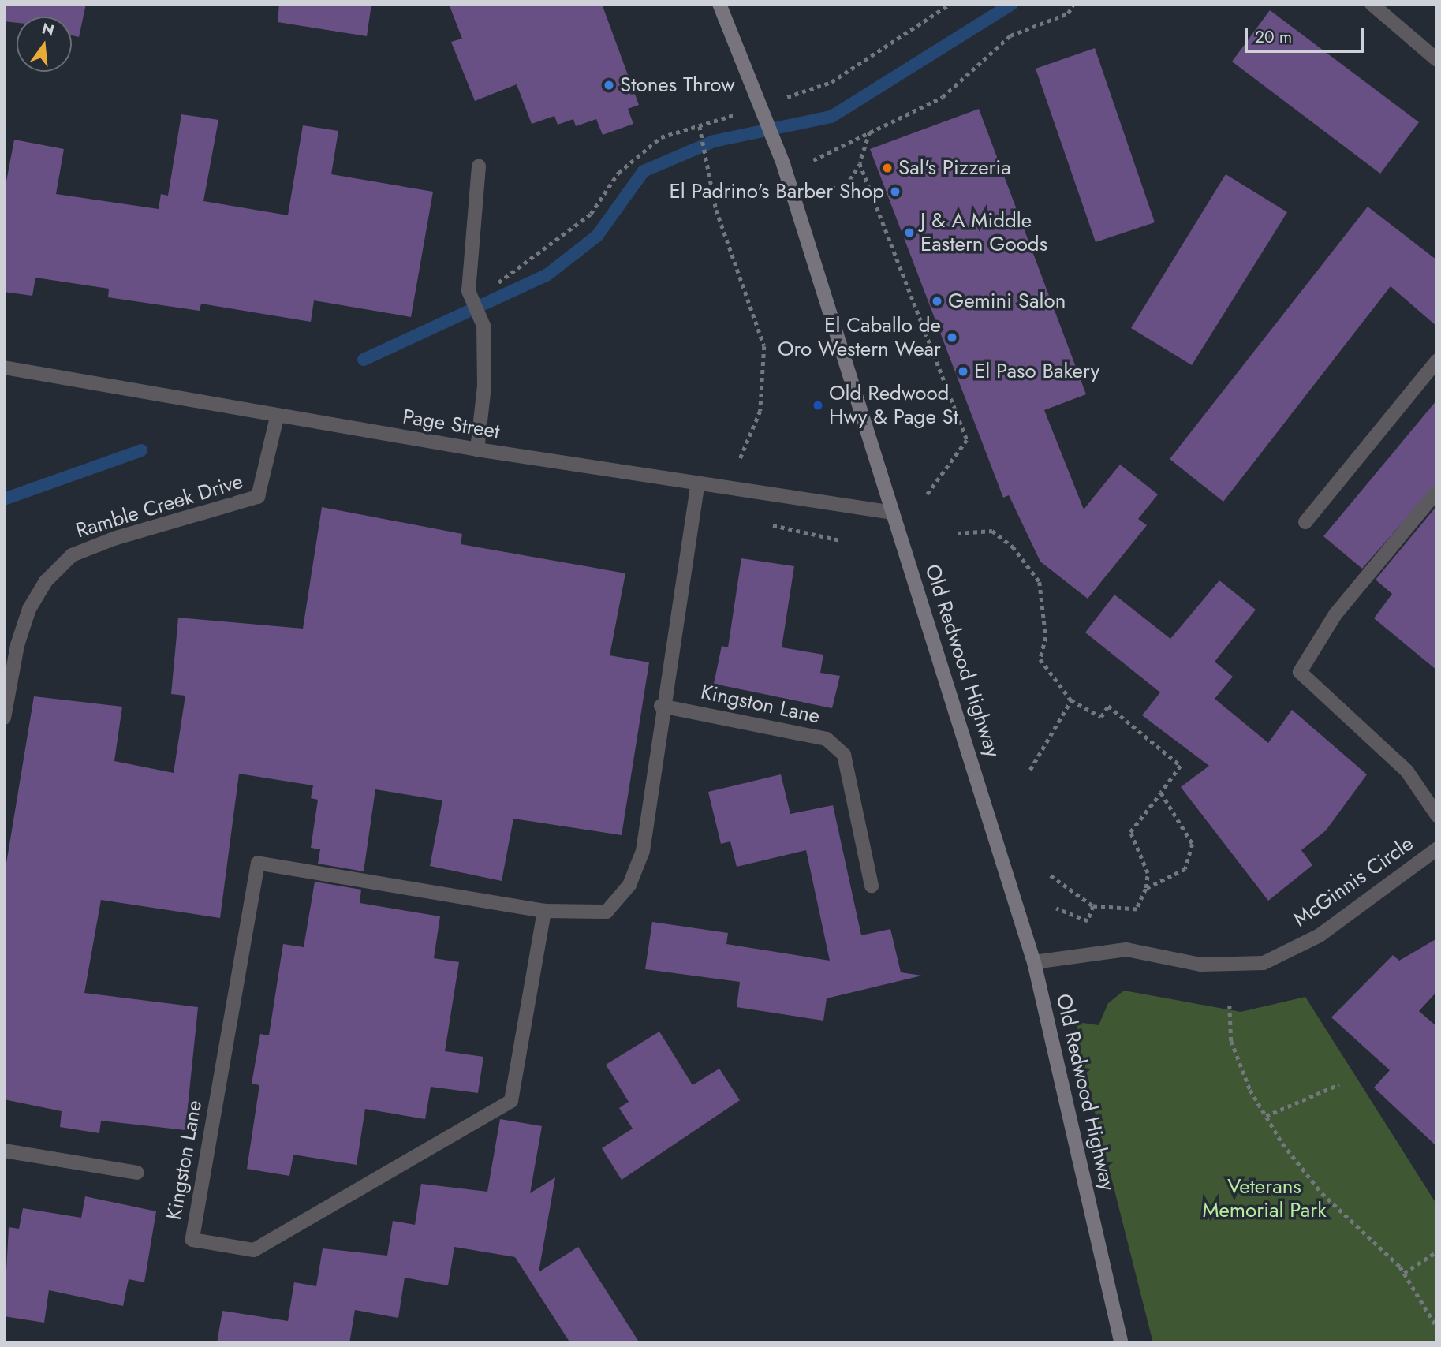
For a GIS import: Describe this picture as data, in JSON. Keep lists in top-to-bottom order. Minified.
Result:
{"streets":{"main road":["Old Redwood Highway"],"street":["Page Street","Ramble Creek Drive","Kingston Lane","McGinnis Circle"]},"crossings":[["Page Street","Ramble Creek Drive"],["Page Street","Old Redwood Highway"],["Page Street","Kingston Lane"],["Old Redwood Highway","McGinnis Circle"]],"parks":["Veterans Memorial Park"],"places":["Stones Throw","Sal's Pizzeria","El Padrino's Barber Shop","J & A Middle Eastern Goods","Gemini Salon","El Caballo de Oro Western Wear","El Paso Bakery","Old Redwood Hwy & Page St"],"scale_bar":"20 m","north":"top"}
